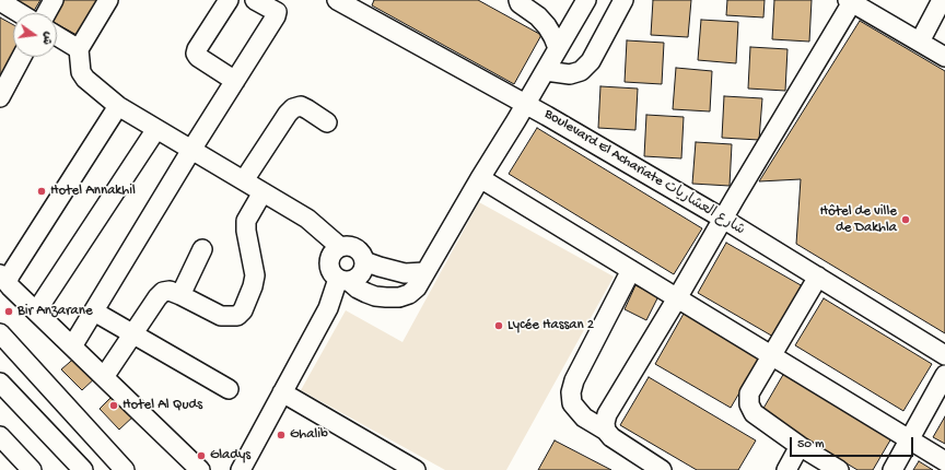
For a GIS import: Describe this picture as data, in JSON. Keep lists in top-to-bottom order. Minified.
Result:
{"streets":{"street":["Boulevard El Achariate شارع العشاريات"]},"places":["Hotel Annakhil","Hôtel de ville de Dakhla","Bir Anzarane","Lycée Hassan 2","Hotel Al Quds","Ghalib","Gladys"],"scale_bar":"50 m","north":"right"}
